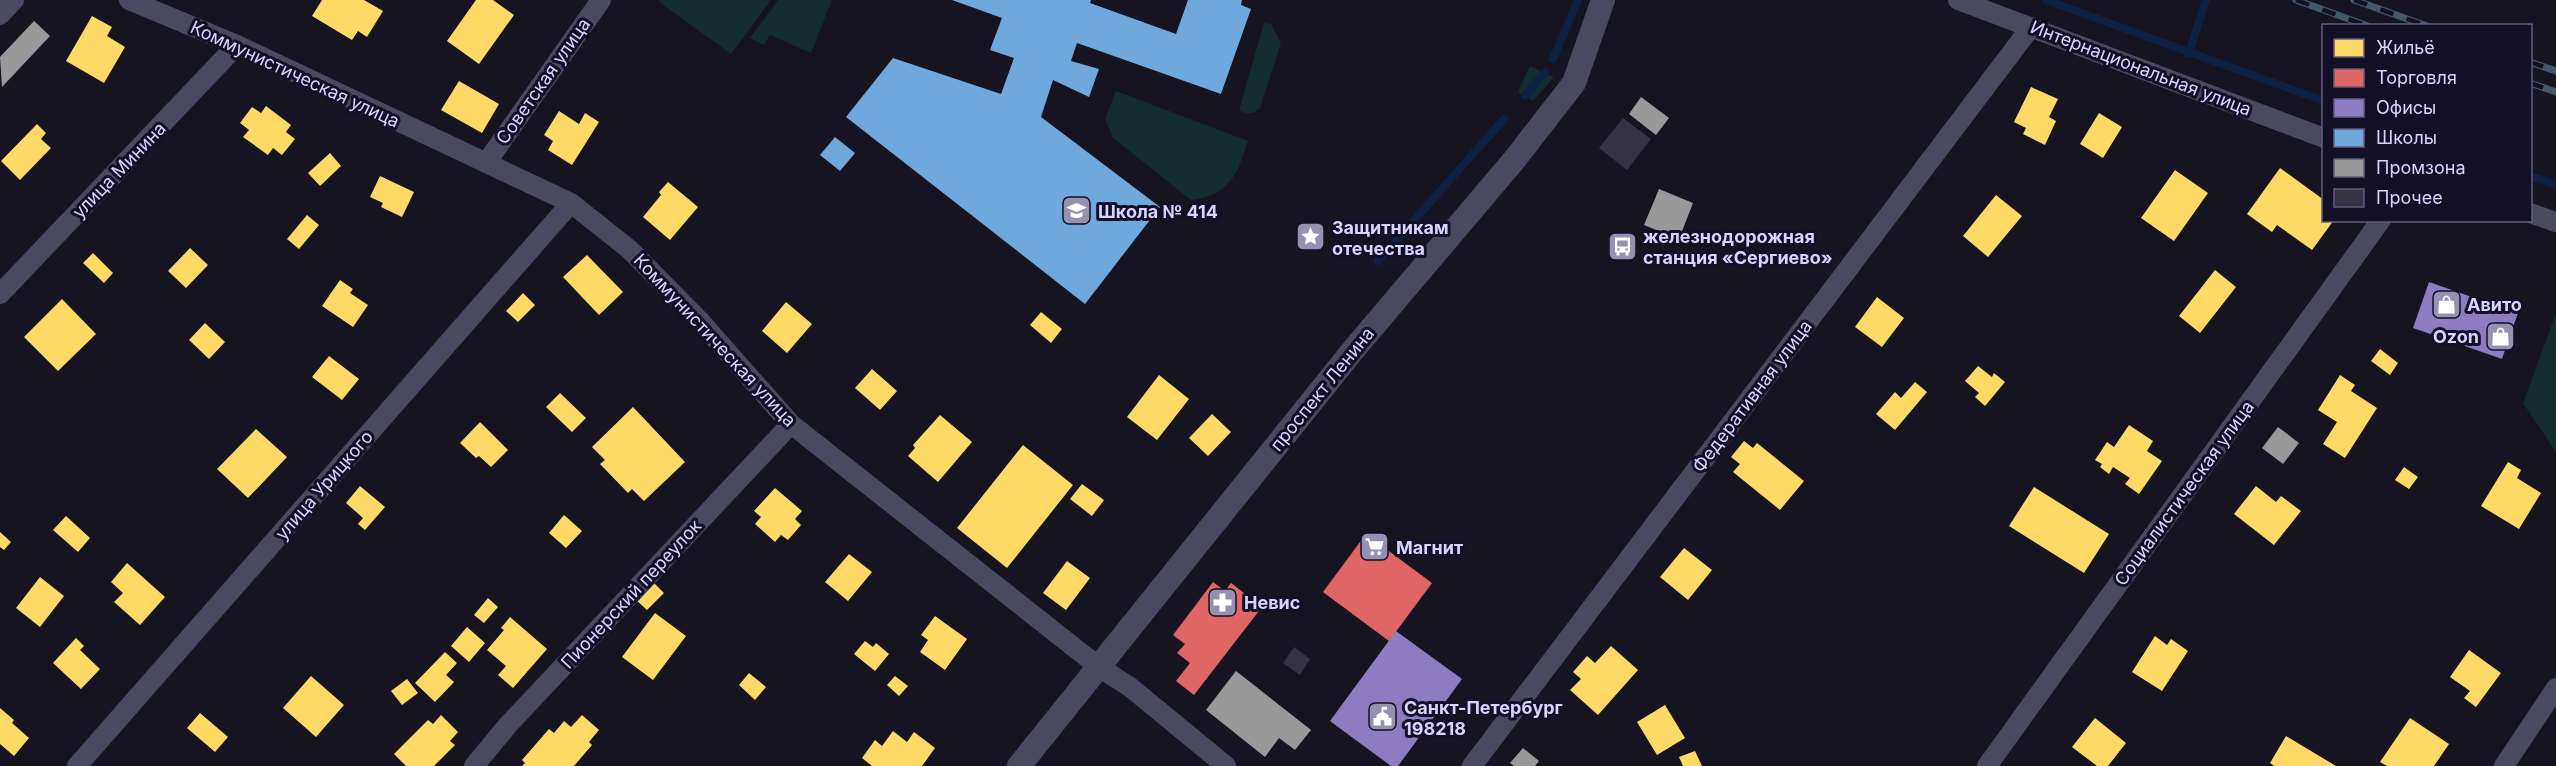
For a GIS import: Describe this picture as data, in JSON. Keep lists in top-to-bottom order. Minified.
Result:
{"streets":{"street":["Интернациональная улица","Коммунистическая улица","Советская улица","улица Минина","проспект Ленина","Федеративная улица","улица Урицкого","Социалистическая улица","Пионерский переулок"]},"crossings":[["Интернациональная улица","Федеративная улица"],["Коммунистическая улица","Советская улица"],["Коммунистическая улица","улица Минина"],["Коммунистическая улица","проспект Ленина"],["Коммунистическая улица","улица Урицкого"],["Коммунистическая улица","Пионерский переулок"]],"places":{"school or university":["Школа № 414"],"place":["Защитникам отечества"],"bus stop":["железнодорожная станция «Сергиево»"],"shop":["Авито","Ozon"],"supermarket":["Магнит"],"pharmacy":["Невис"],"public building":["Санкт-Петербург 198218"]},"legend":["Жильё","Торговля","Офисы","Школы","Промзона","Прочее"]}
